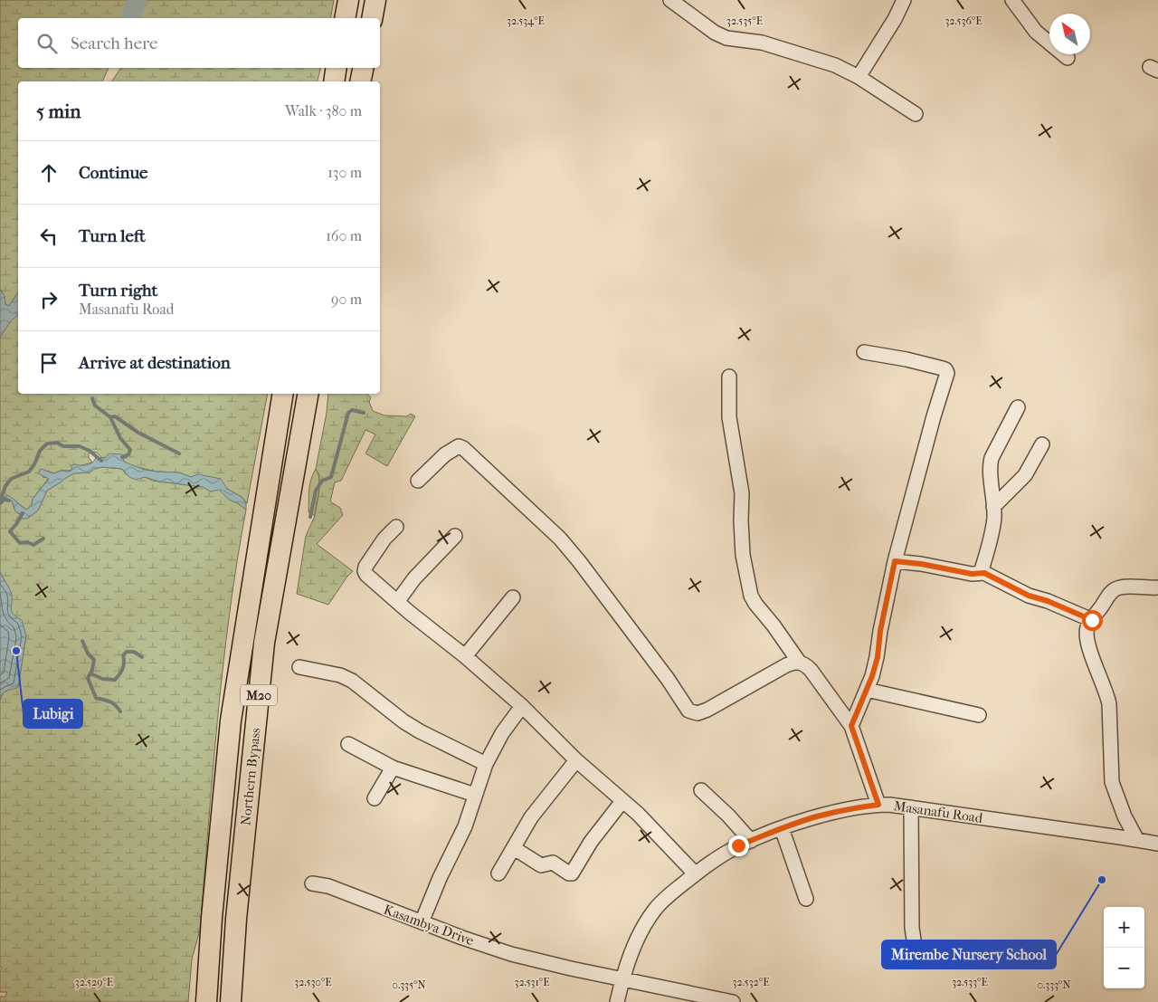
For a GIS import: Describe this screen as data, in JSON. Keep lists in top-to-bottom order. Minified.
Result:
{"streets":{"highway":["M20","Northern Bypass"],"street":["Masanafu Road","Kasambya Drive"]},"crossings":[["Masanafu Road","Kasambya Drive"]],"places":["Lubigi","Mirembe Nursery School"],"north":"top left","page":{"search":"Search here","heading":["5 min","Walk · 380 m"],"list":[["Continue","130 m"],["Turn left","160 m"],["Turn right","Masanafu Road","90 m"],"Arrive at destination"],"map_buttons":["+","−"]},"coordinates":["32.534°E","32.535°E","32.536°E","32.529°E","32.530°E","32.531°E","32.532°E","32.533°E","0.335°N","0.333°N"]}
